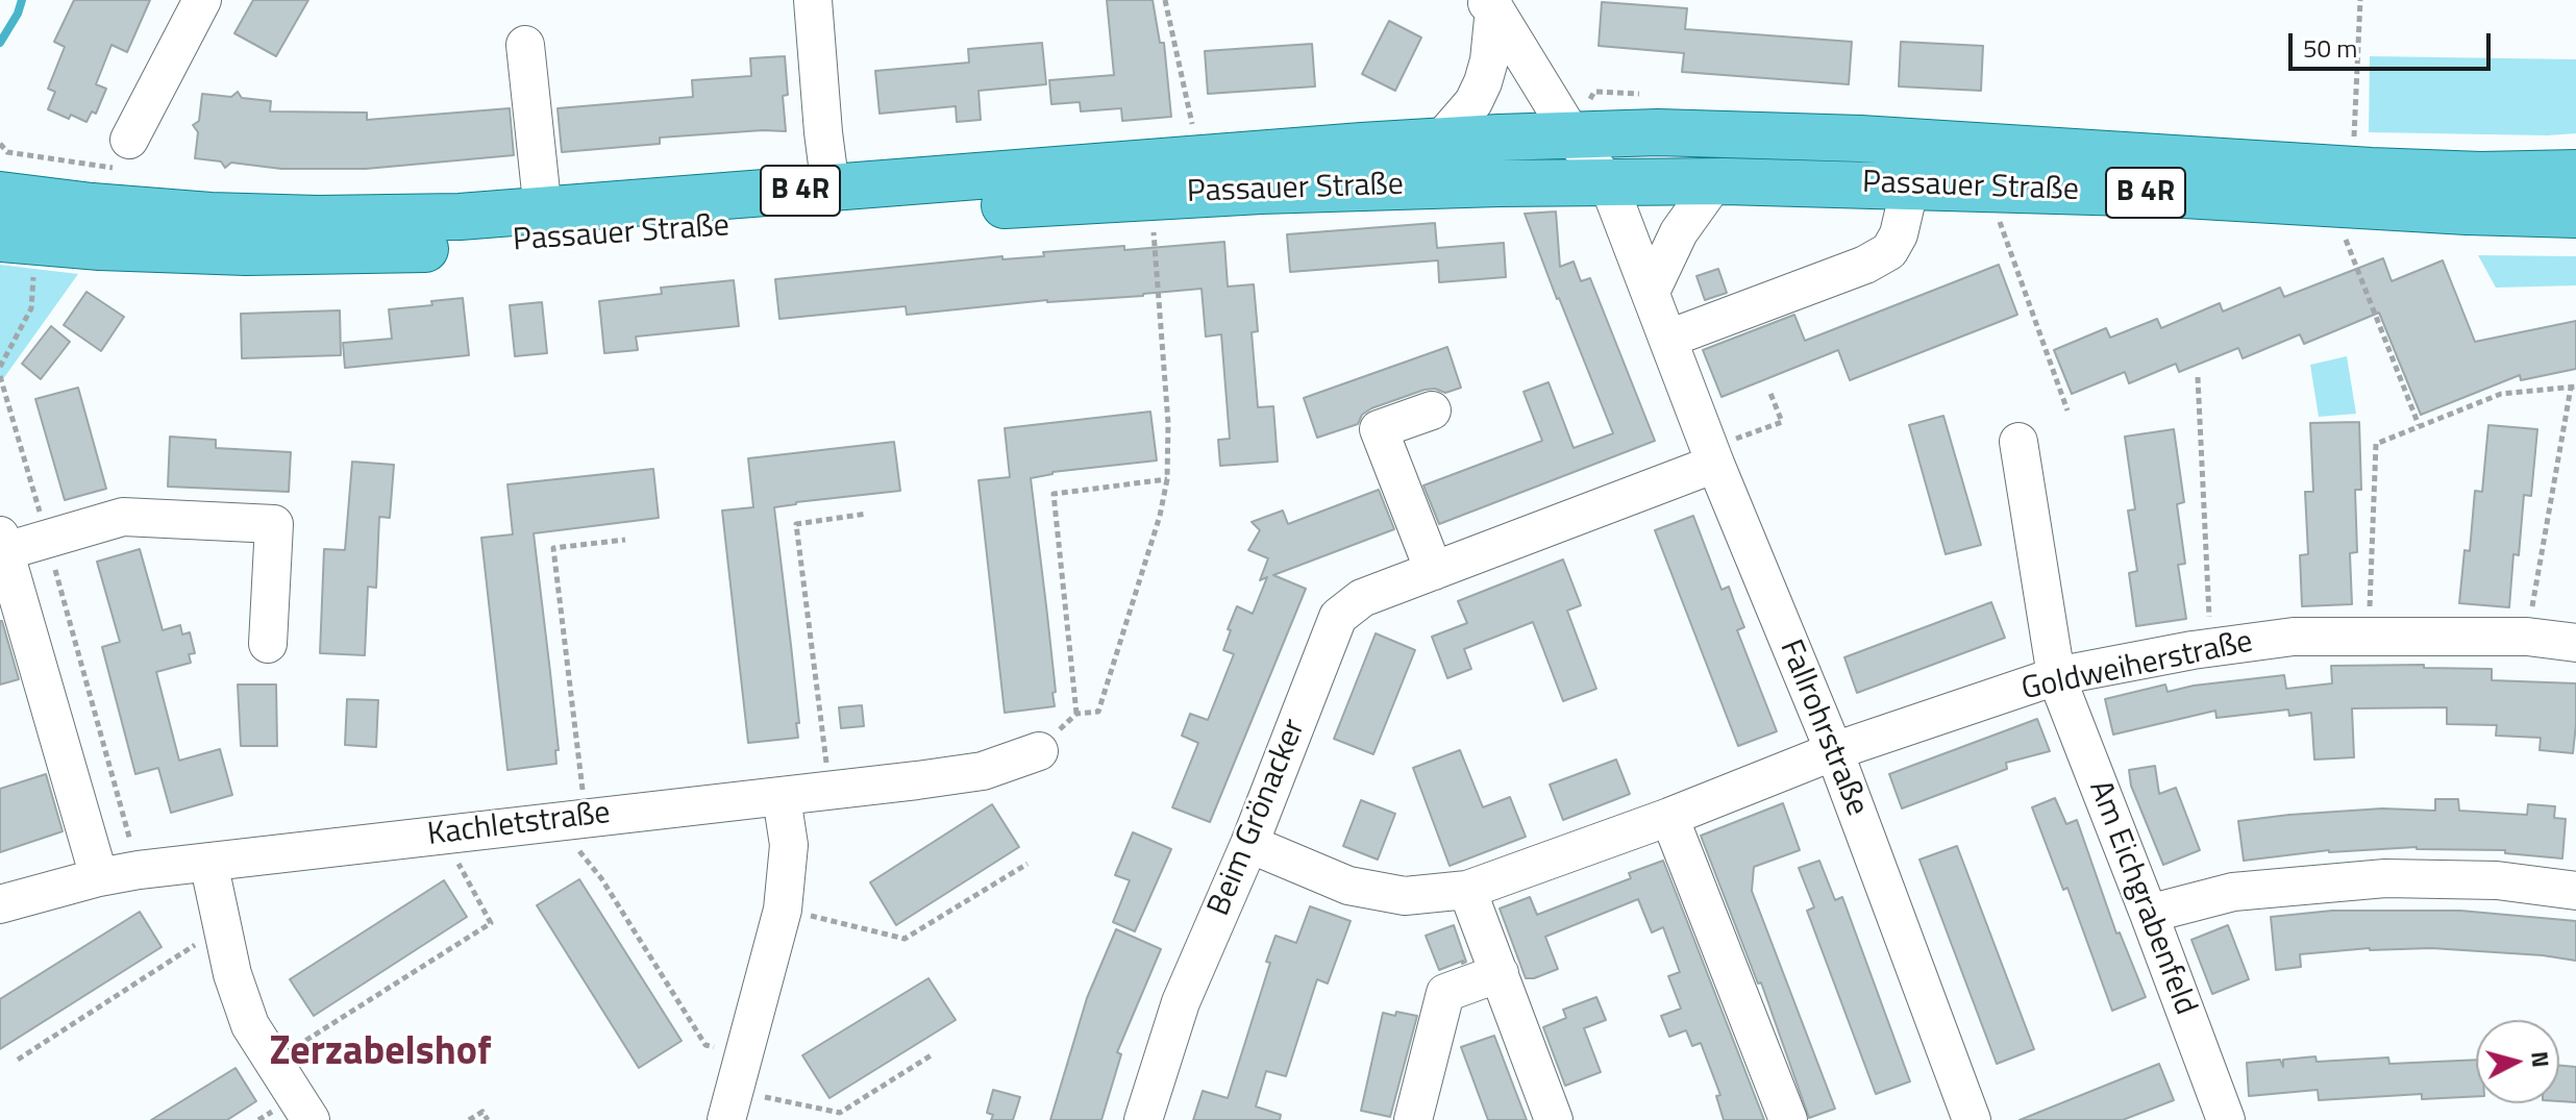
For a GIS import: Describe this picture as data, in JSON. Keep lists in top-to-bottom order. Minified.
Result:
{"streets":{"main road":["Passauer Straße","B 4R"],"street":["Goldweiherstraße","Fallrohrstraße","Beim Grönacker","Kachletstraße","Am Eichgrabenfeld"]},"crossings":[["Passauer Straße","Fallrohrstraße"],["Goldweiherstraße","Fallrohrstraße"],["Goldweiherstraße","Beim Grönacker"],["Goldweiherstraße","Am Eichgrabenfeld"],["Fallrohrstraße","Beim Grönacker"]],"districts":["Zerzabelshof"],"scale_bar":"50 m","north":"right"}
